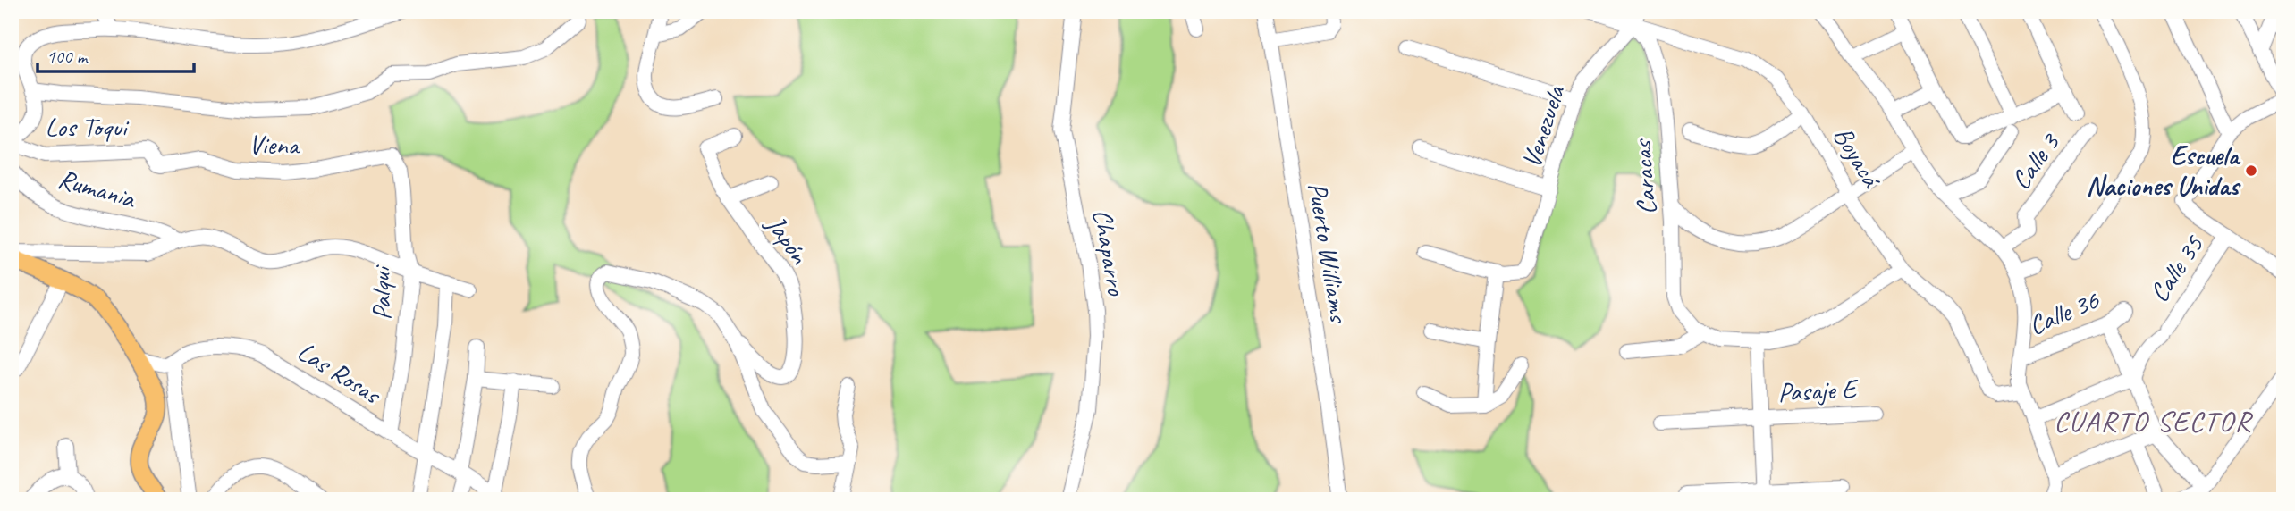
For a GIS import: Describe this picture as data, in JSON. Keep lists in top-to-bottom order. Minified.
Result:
{"streets":{"street":["Los Toqui","Venezuela","Viena","Boyacá","Calle 3","Caracas","Rumania","Japón","Chaparro","Puerto Williams","Calle 35","Palqui","Calle 36","Las Rosas","Pasaje E"]},"crossings":[["Los Toqui","Viena"],["Venezuela","Boyacá"],["Venezuela","Caracas"],["Viena","Palqui"],["Boyacá","Caracas"],["Palqui","Las Rosas"]],"districts":["CUARTO SECTOR"],"places":["Escuela Naciones Unidas"],"scale_bar":"100 m"}
